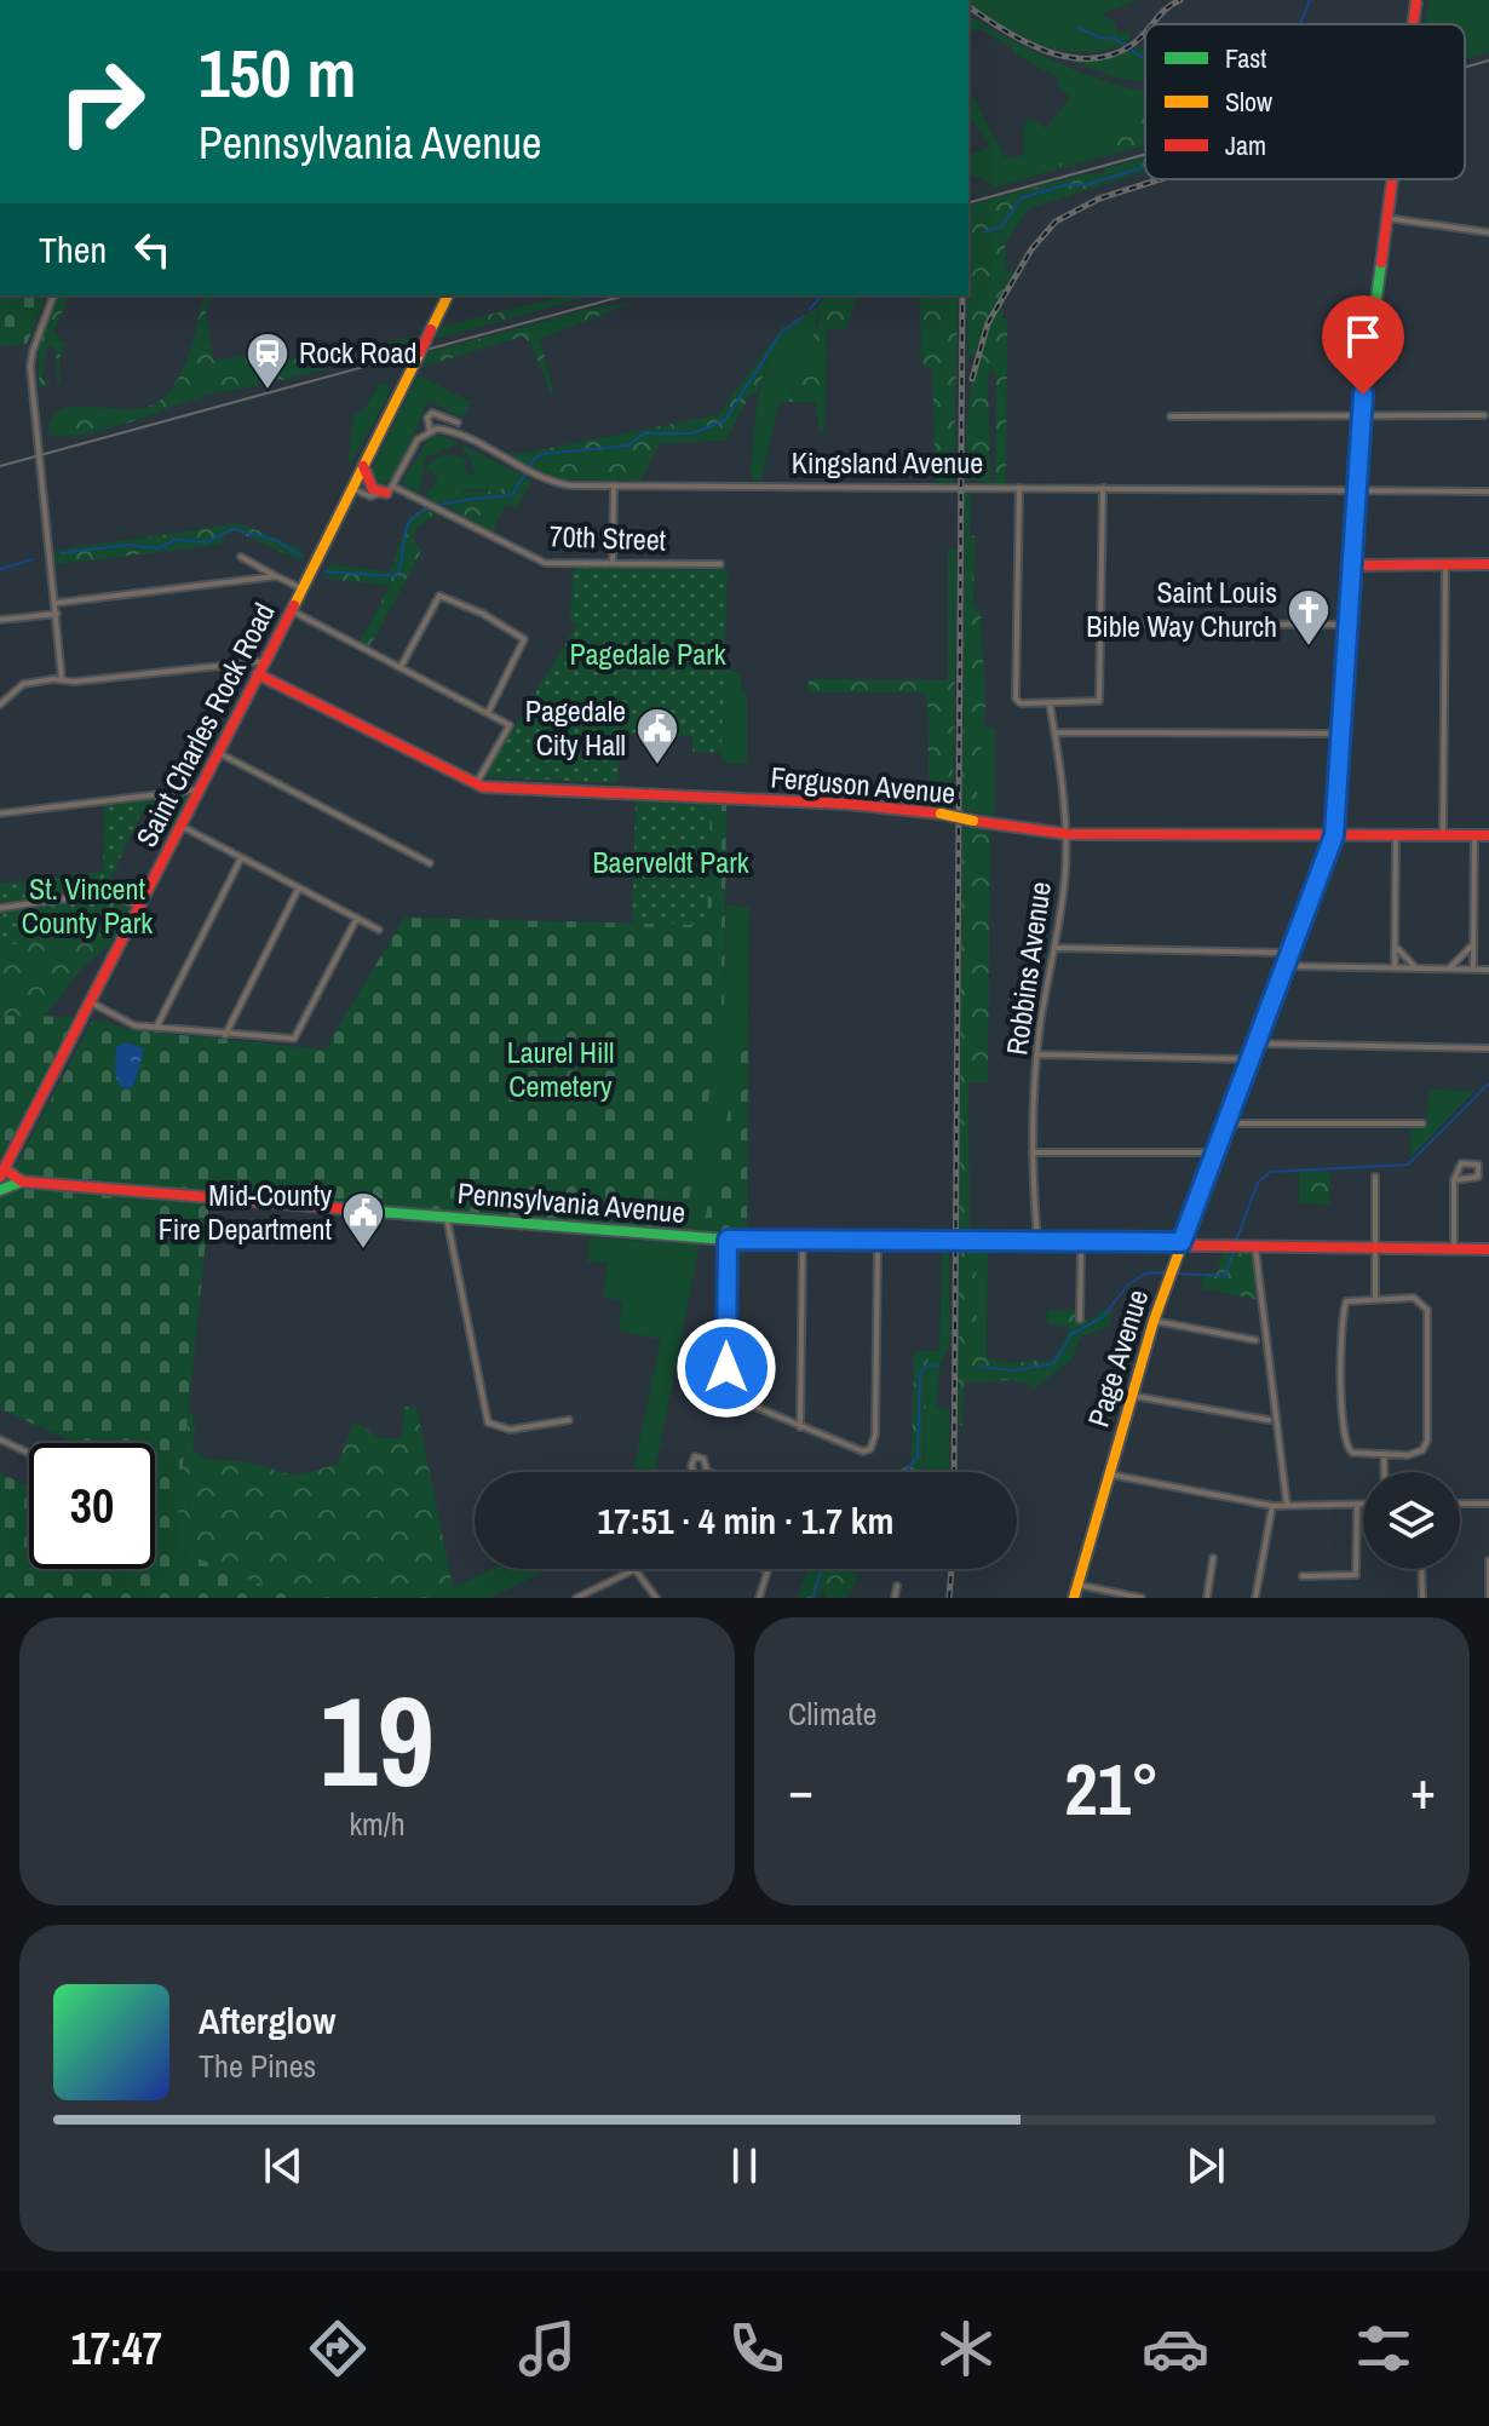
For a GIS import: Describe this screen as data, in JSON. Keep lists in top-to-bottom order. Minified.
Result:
{"streets":{"street":["Kingsland Avenue","70th Street","Saint Charles Rock Road","Ferguson Avenue","Robbins Avenue","Pennsylvania Avenue","Page Avenue"]},"crossings":[["Kingsland Avenue","Page Avenue"],["Saint Charles Rock Road","Ferguson Avenue"],["Ferguson Avenue","Robbins Avenue"],["Ferguson Avenue","Page Avenue"],["Robbins Avenue","Pennsylvania Avenue"],["Pennsylvania Avenue","Page Avenue"]],"parks":["Pagedale Park","Baerveldt Park","St. Vincent County Park","Laurel Hill Cemetery"],"places":{"station":["Rock Road"],"church":["Saint Louis Bible Way Church"],"public building":["Pagedale City Hall","Mid-County Fire Department"]},"legend":["Fast","Slow","Jam"],"page":{"turn":["150 m","Pennsylvania Avenue"],"then":"Then","limit":"30","trip":"17:51 · 4 min · 1.7 km","tile":[["19","km/h"],"Climate"],"heat":["−","21°","+"],"song":["Afterglow","The Pines"],"tabs":"17:47"}}
